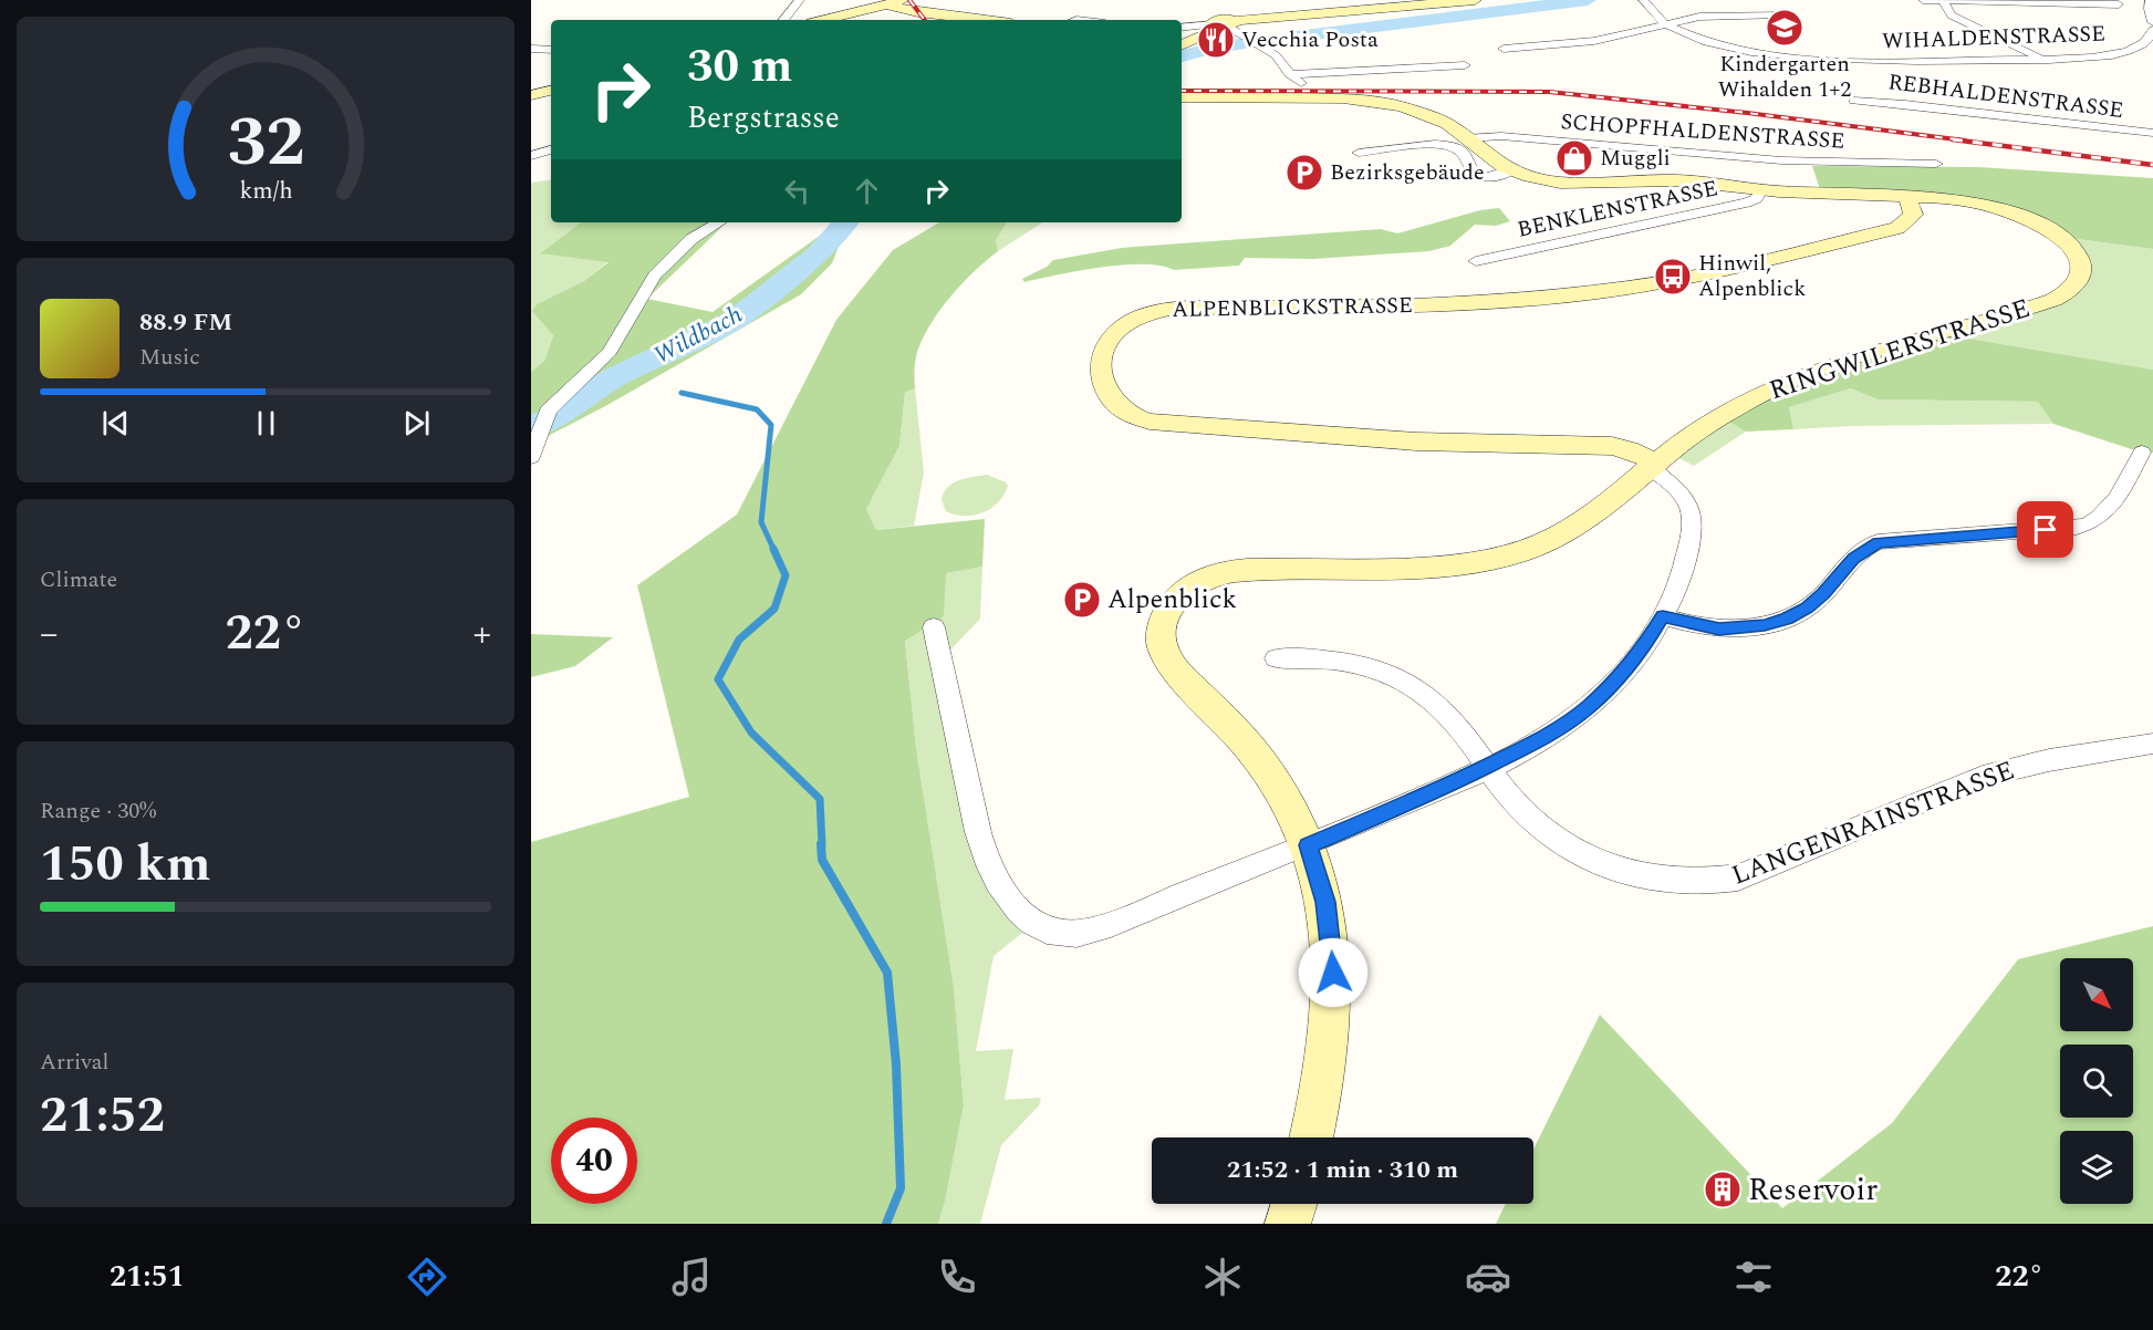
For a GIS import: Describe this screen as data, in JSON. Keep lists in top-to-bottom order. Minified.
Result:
{"streets":{"street":["WIHALDENSTRASSE","REBHALDENSTRASSE","SCHOPFHALDENSTRASSE","BENKLENSTRASSE","ALPENBLICKSTRASSE","RINGWILERSTRASSE","LANGENRAINSTRASSE"]},"crossings":[["SCHOPFHALDENSTRASSE","RINGWILERSTRASSE"],["BENKLENSTRASSE","RINGWILERSTRASSE"],["ALPENBLICKSTRASSE","RINGWILERSTRASSE"]],"water":["Wildbach"],"places":{"school or university":["Kindergarten Wihalden 1+2"],"restaurant":["Vecchia Posta"],"shop":["Muggli"],"parking":["Bezirksgebäude","Alpenblick"],"bus stop":["Hinwil, Alpenblick"],"building":["Reservoir"]},"north":"bottom right","page":{"turn":["30 m","Bergstrasse"],"song":["88.9 FM","Music"],"tile":["Climate",["Range · 30%","150 km"],["Arrival","21:52"]],"heat":["−","22°","+"],"limit":"40","trip":"21:52 · 1 min · 310 m","tabs":["21:51","22°"],"gauge":["32","km/h"]}}
